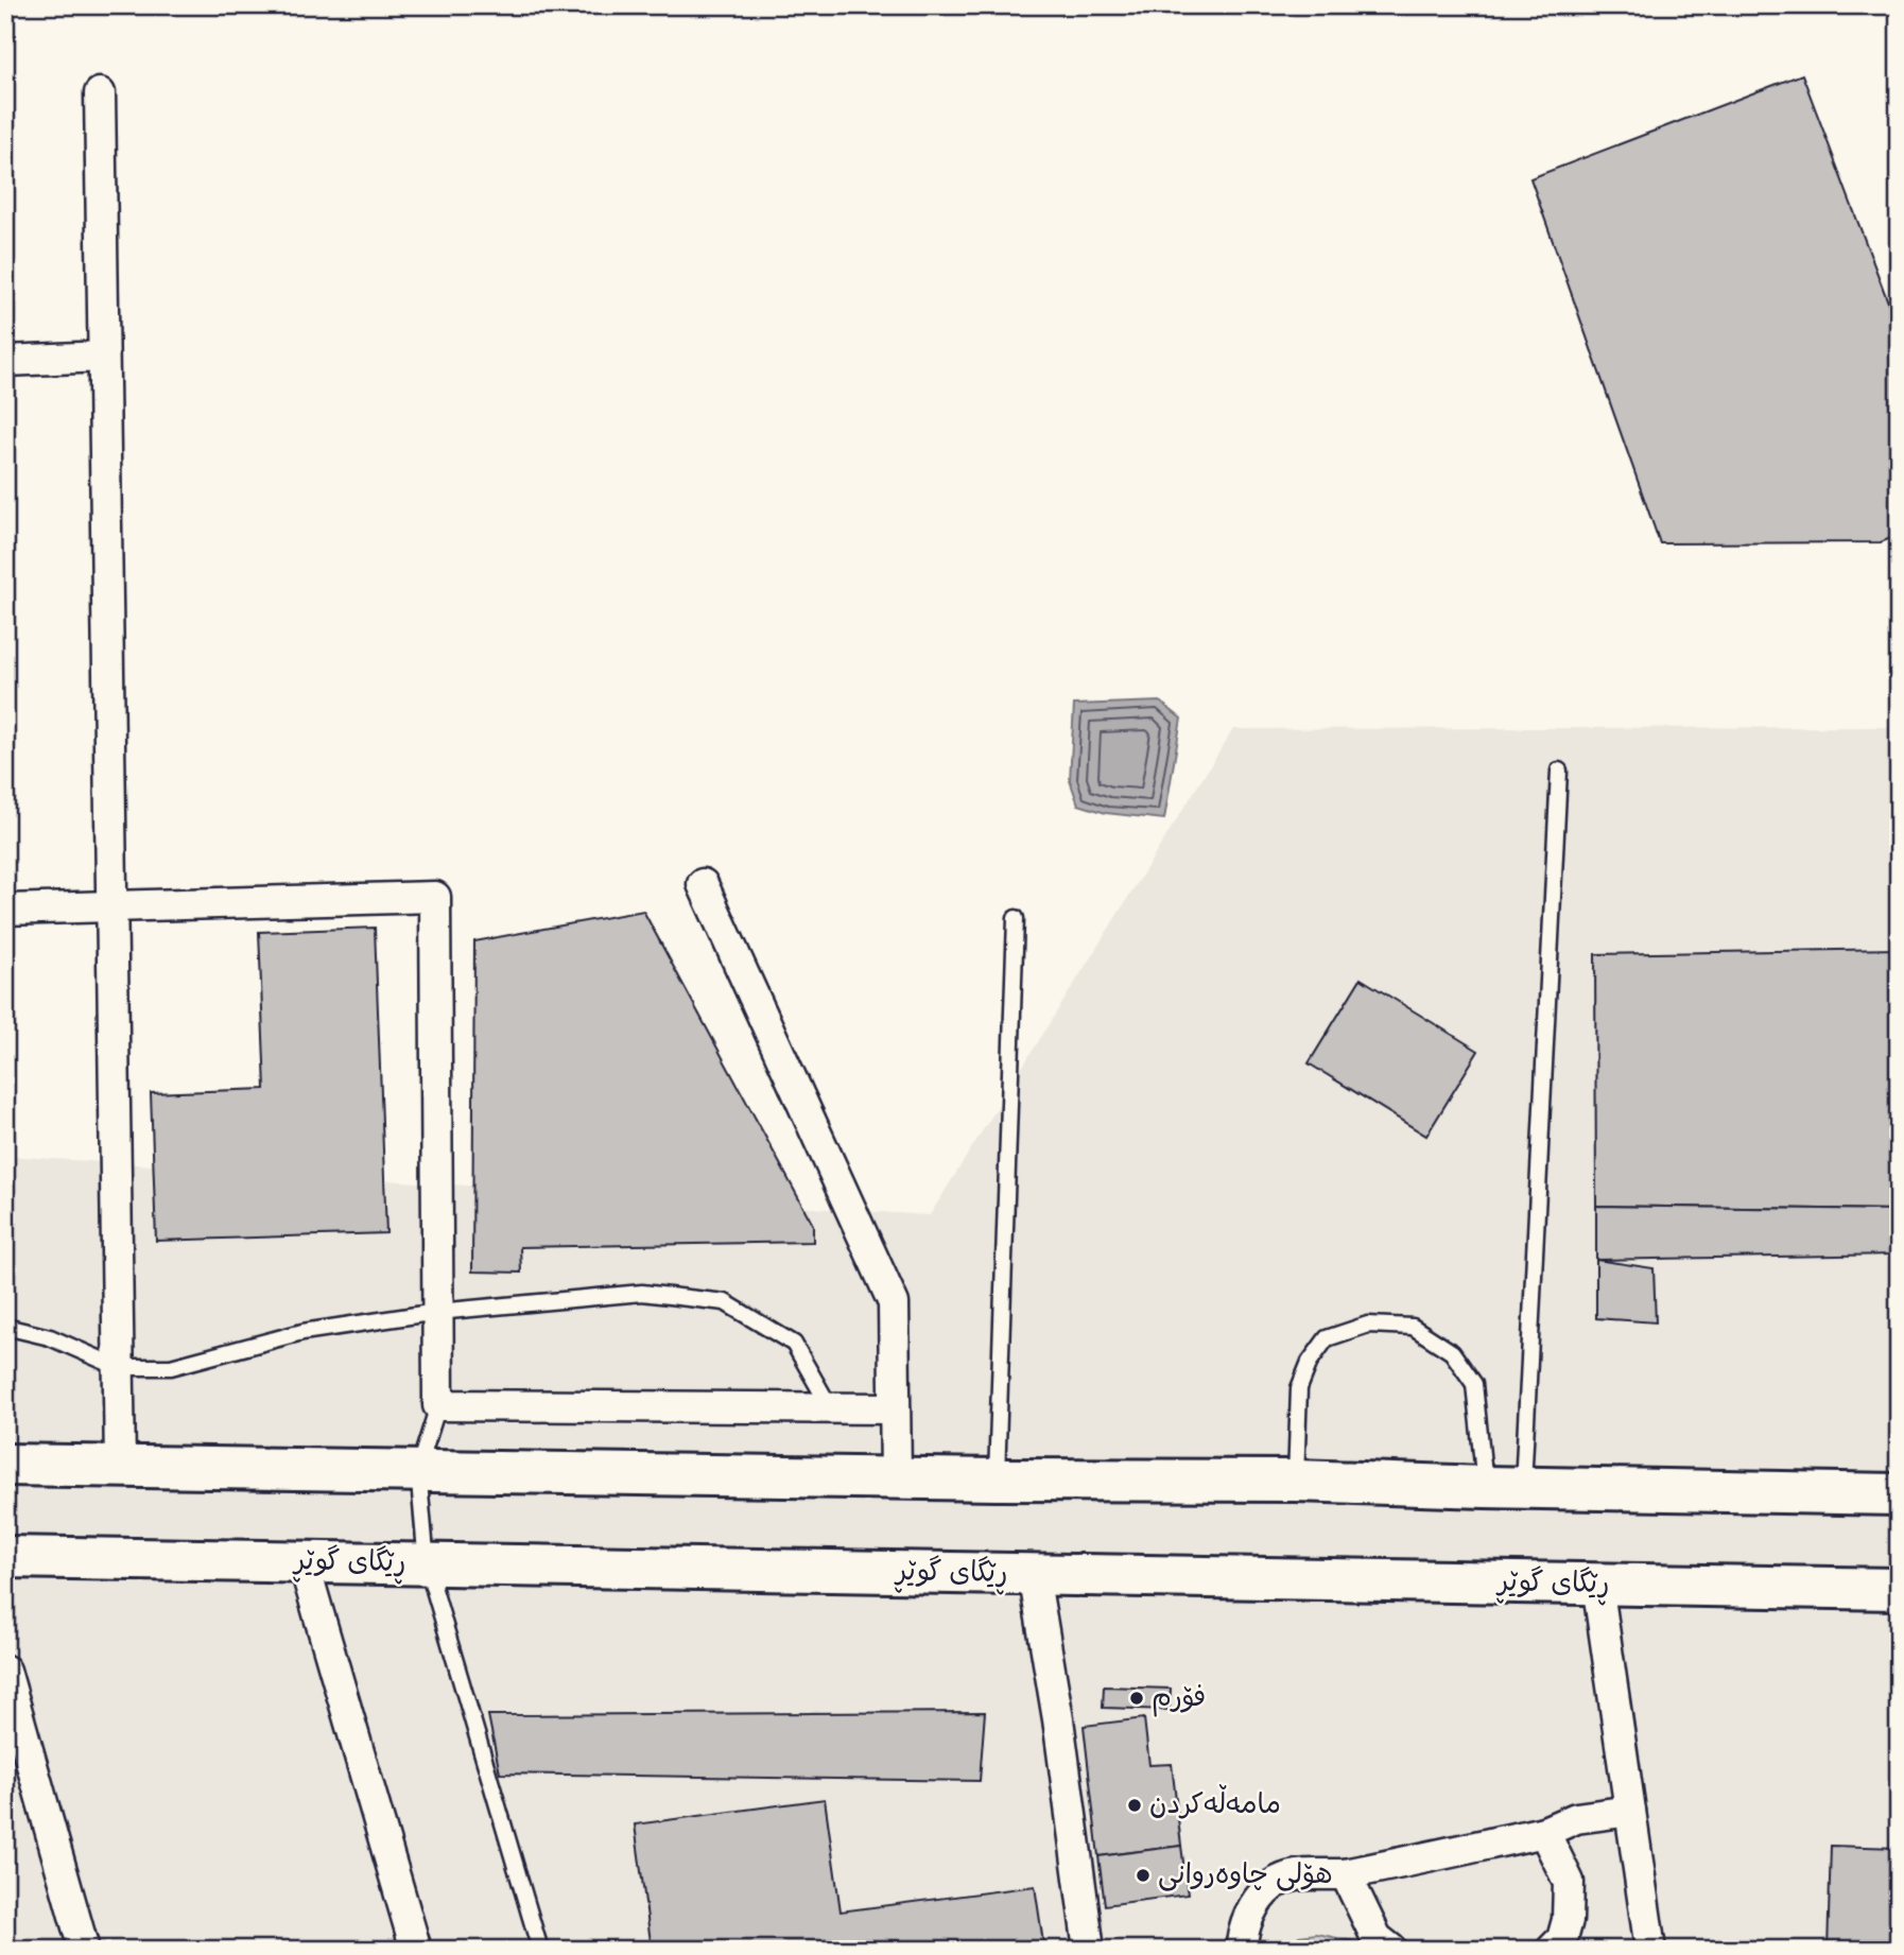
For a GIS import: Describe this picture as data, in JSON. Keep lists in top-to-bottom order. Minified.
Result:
{"streets":{"highway":["ڕێگای گوێڕ"]},"places":["فۆرم","مامەڵەکردن","هۆلی چاوه‌روانی"]}
